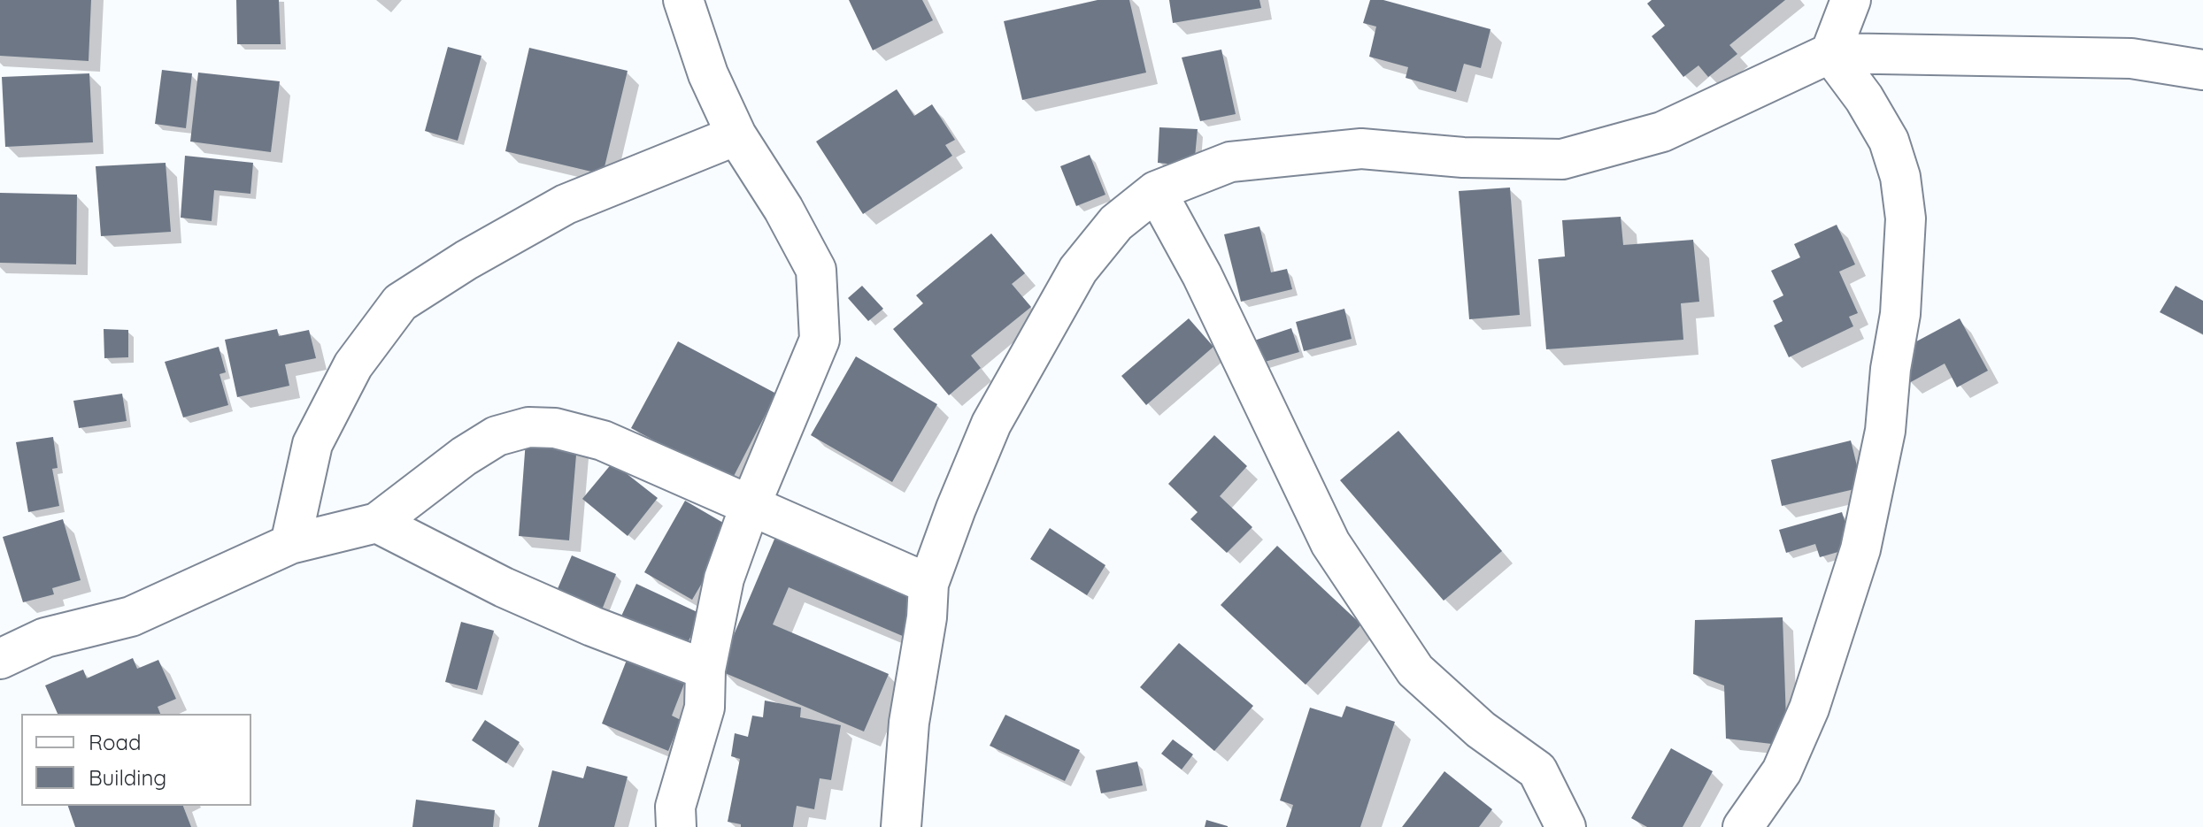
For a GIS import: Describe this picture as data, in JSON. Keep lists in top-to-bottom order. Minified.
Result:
{"legend":["Road","Building"]}
